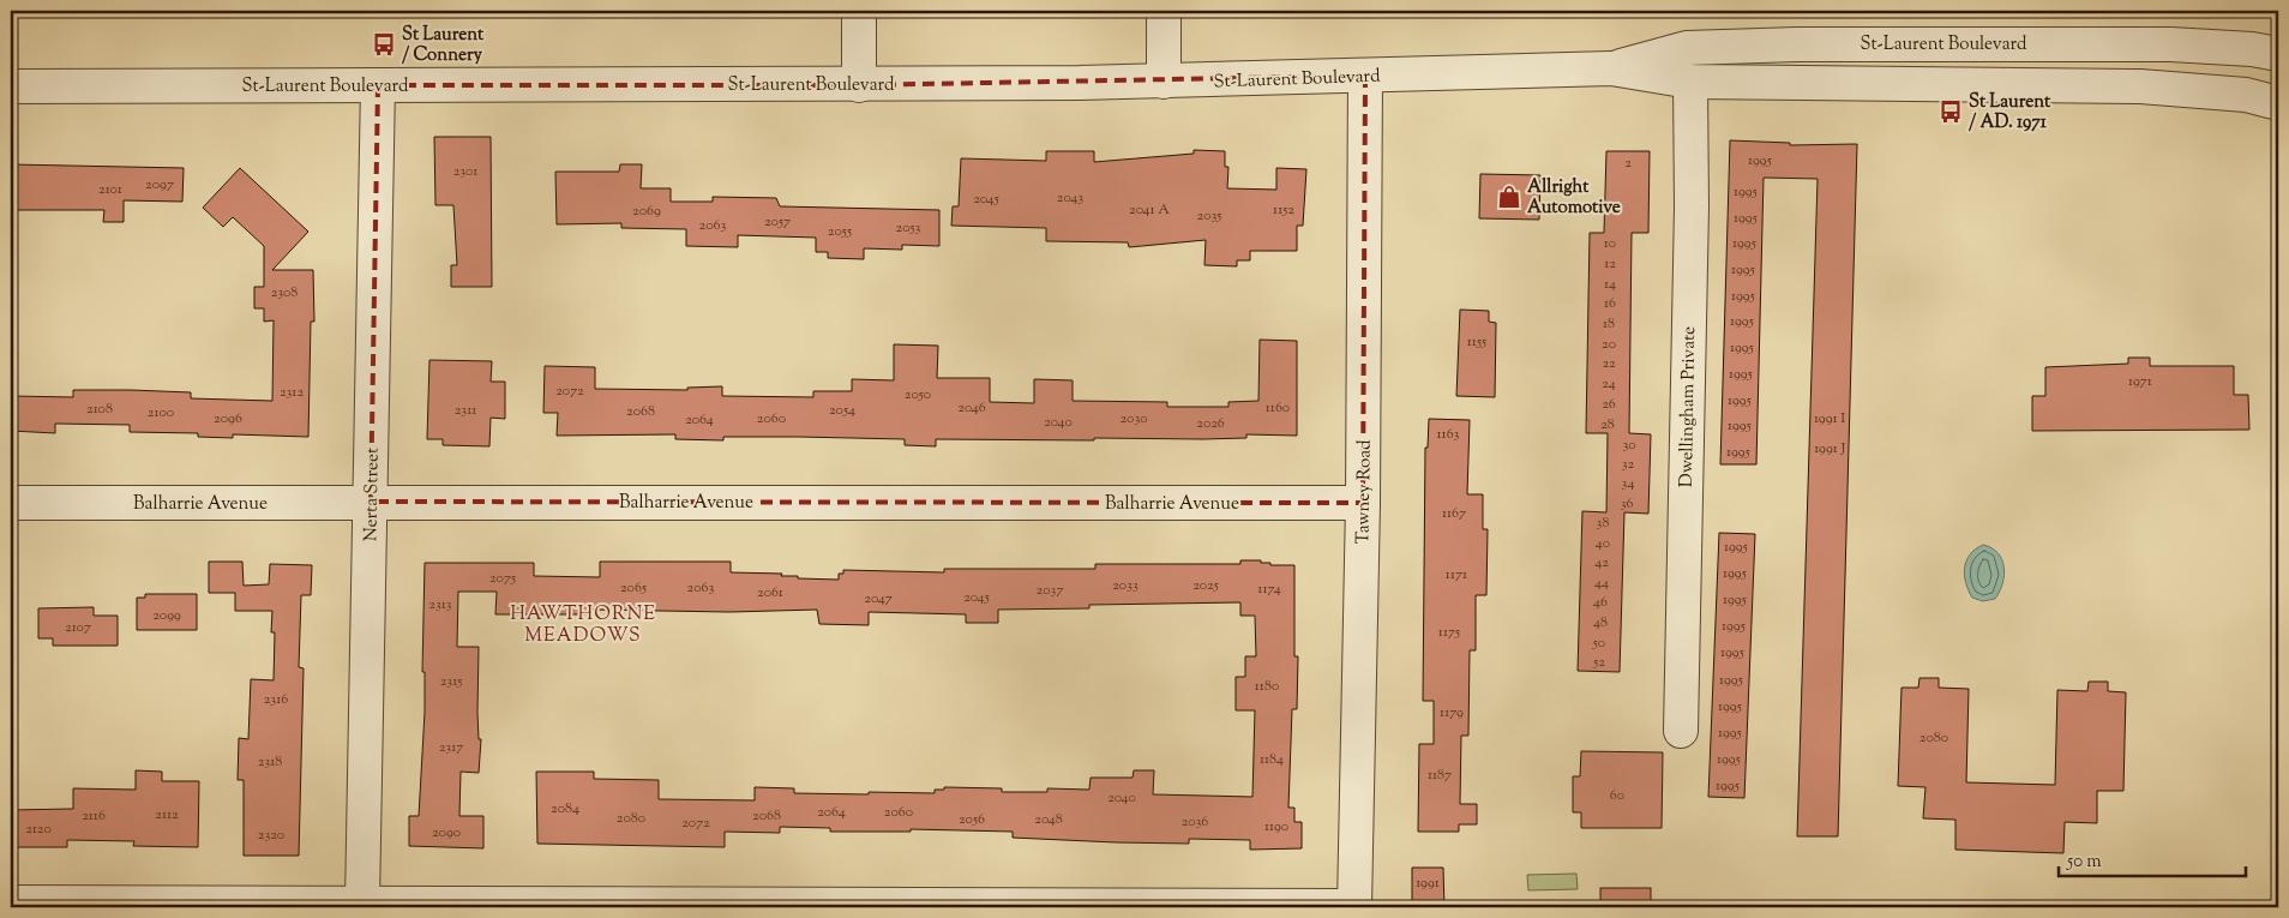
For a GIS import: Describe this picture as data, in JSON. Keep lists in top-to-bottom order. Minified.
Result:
{"streets":{"street":["St-Laurent Boulevard","Dwellingham Private","Tawney Road","Nerta Street","Balharrie Avenue"]},"crossings":[["St-Laurent Boulevard","Dwellingham Private"],["St-Laurent Boulevard","Tawney Road"],["St-Laurent Boulevard","Nerta Street"],["Tawney Road","Balharrie Avenue"],["Nerta Street","Balharrie Avenue"]],"districts":["HAWTHORNE MEADOWS"],"places":{"bus stop":["St Laurent / Connery","St Laurent / AD. 1971"],"shop":["Allright Automotive"]},"house_numbers":["1995","2","2301","2097","2101","1995","2043","2045","2041 A","1152","2069","2035","1995","2057","2063","2053","2055","10","1995","12","1995","14","2308","1995","16","1995","18","1155","20","1995","22","1995","1971","24","2072","2312","2050","1995","26","2046","1160","2108","2311","2054","2068","2100","2096","2060","2030","1991 I","2064","2040","2026","28","1995","1163","30","1991 J","1995","32","34","36","1167","38","40","1995","42","1995","1171","2075","44","2033","2025","2065","2063","1174","2037","2061","2045","2047","1995","46","2313","2099","48","1995","2107","1175","50","1995","52","1995","2315","1180","2316","1995","1179","1995","2080","2317","1184","1995","2318","1187","1995","60","2040","2084","2064","2060","2112","2116","2068","2080","2056","2048","2036","2072","1190","2120","2090","2320","1991"],"scale_bar":"50 m"}
